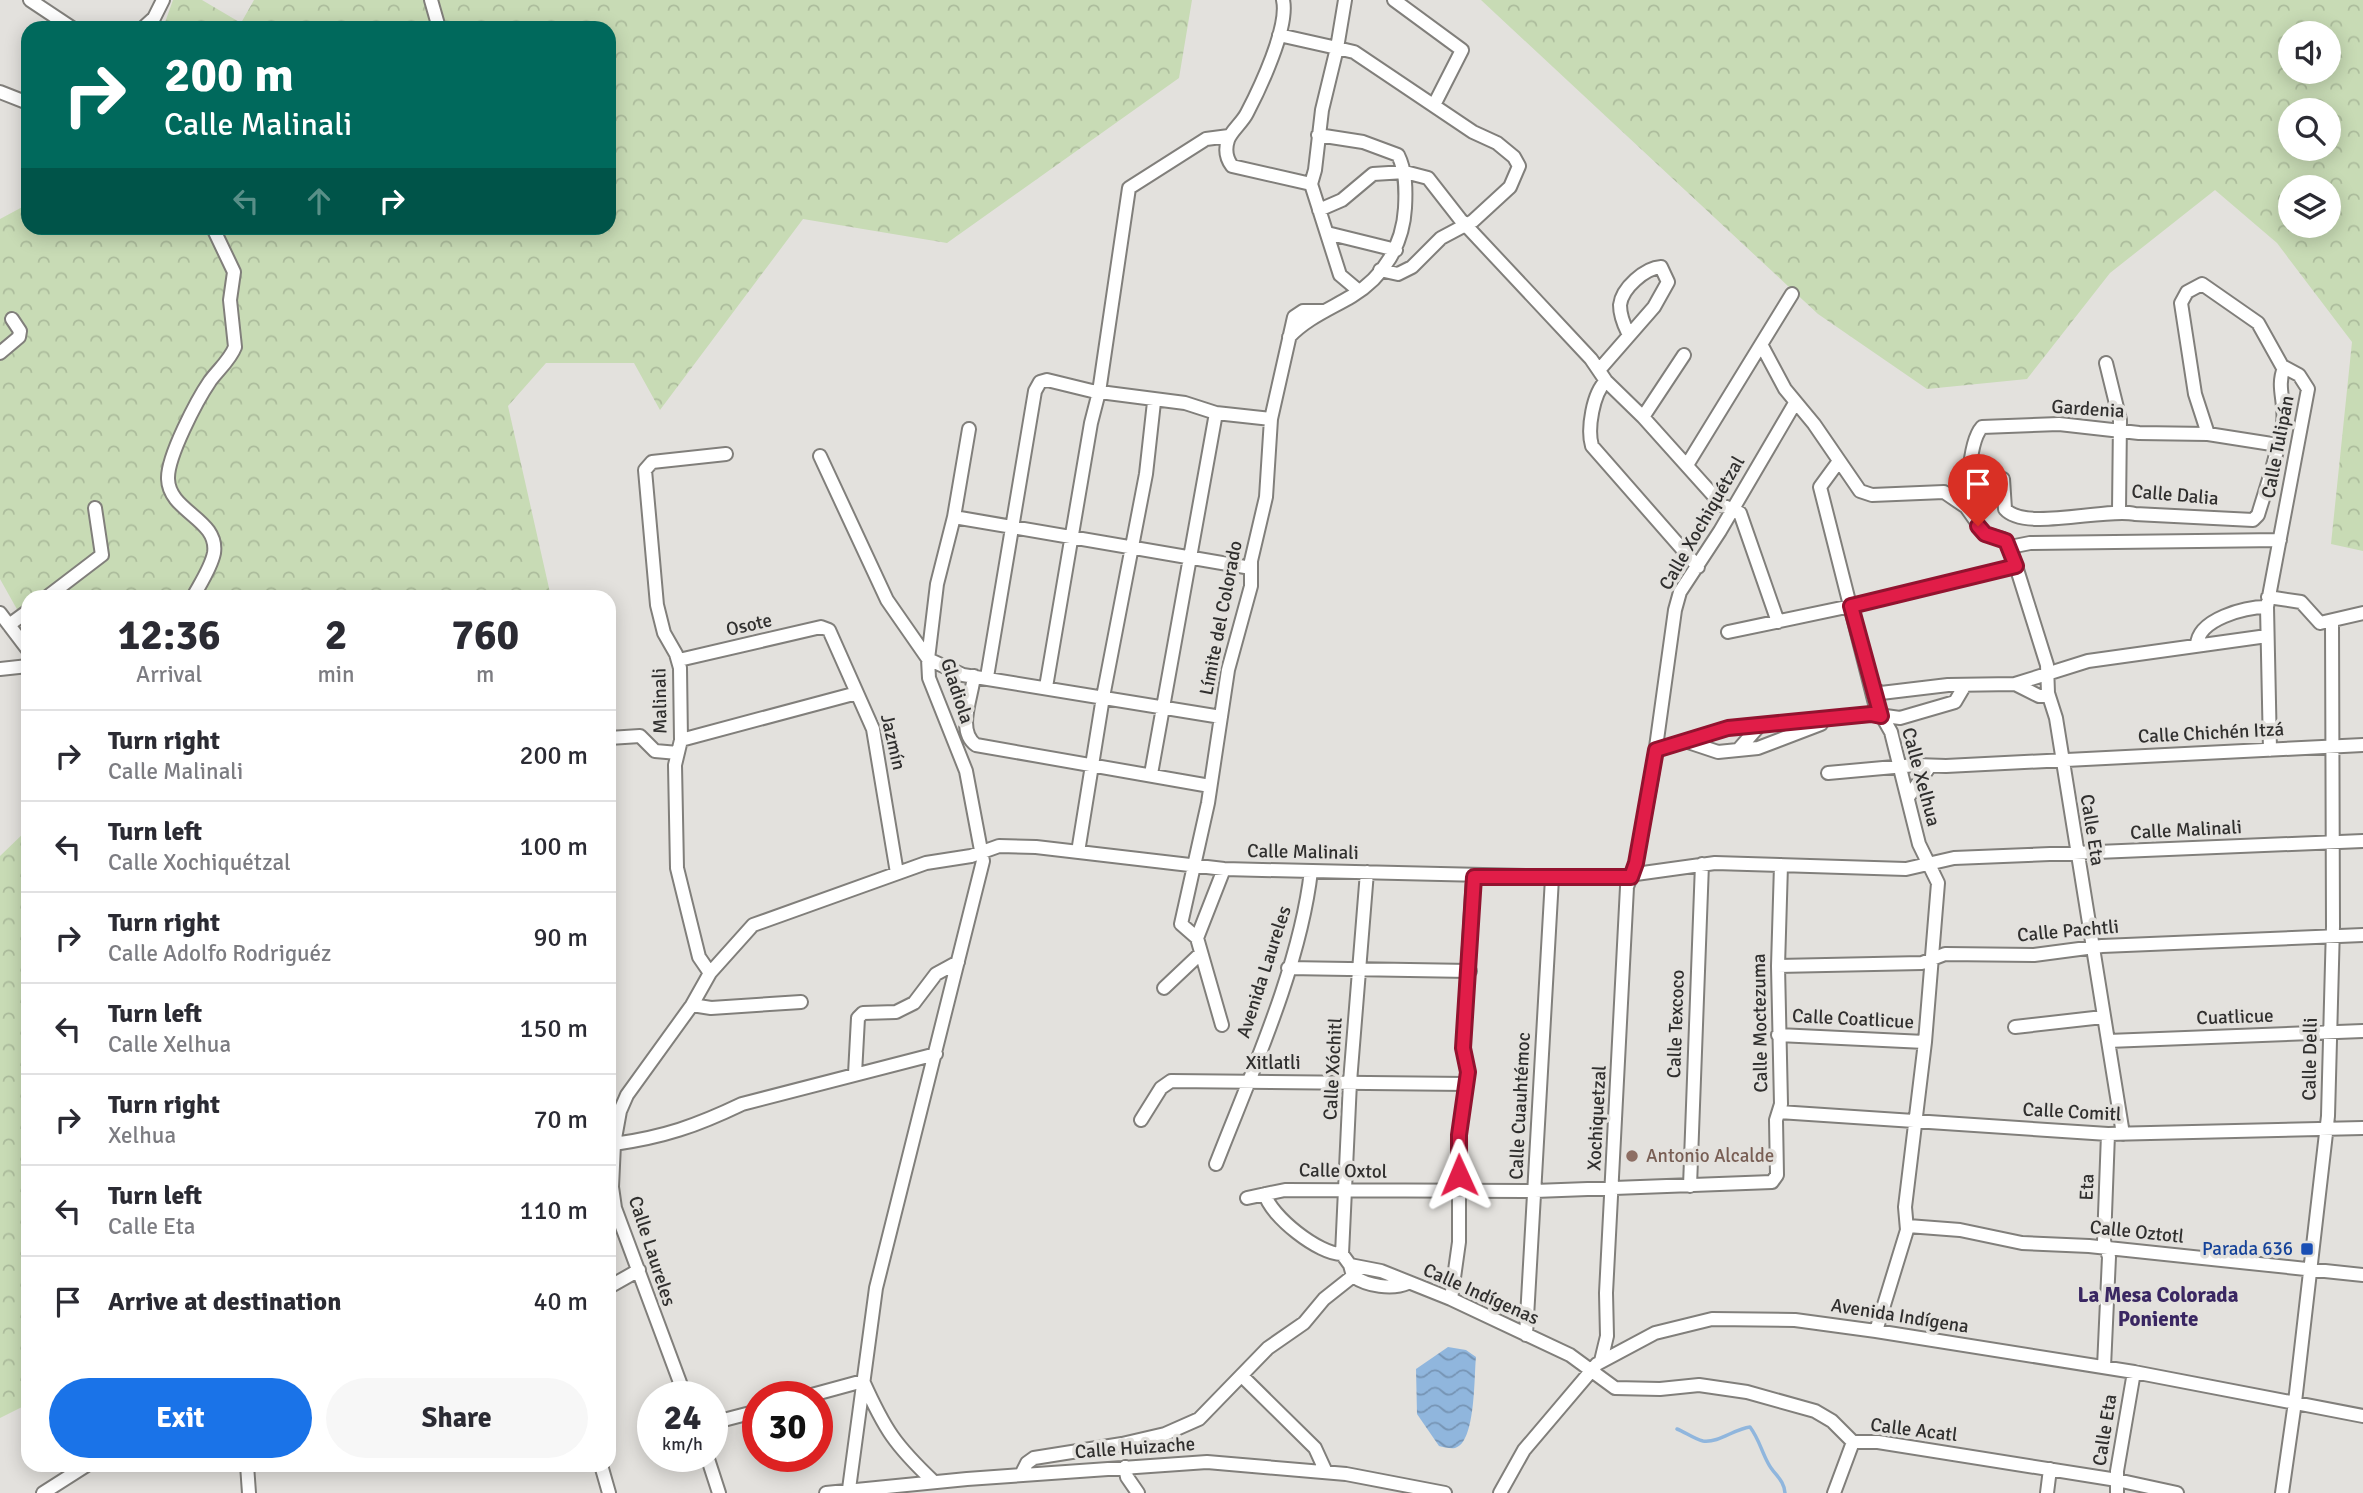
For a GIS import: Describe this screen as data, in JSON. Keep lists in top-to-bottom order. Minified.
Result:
{"streets":{"street":["Gardenia","Calle Tulipán","Calle Dalia","Calle Xochiquétzal","Límite del Colorado","Osote","Gladiola","Malinali","Calle Chichén Itzá","Jazmín","Calle Xelhua","Calle Eta","Calle Malinali","Calle Pachtli","Avenida Laureles","Cuatlicue","Calle Coatlicue","Calle Moctezuma","Calle Texcoco","Calle Delli","Xitlatli","Calle Xóchitl","Calle Cuauhtémoc","Calle Comitl","Xochiquetzal","Calle Oxtol","Eta","Calle Oztotl","Calle Laureles","Calle Indígenas","Avenida Indígena","Calle Acatl","Calle Huizache"]},"crossings":[["Gardenia","Calle Tulipán"],["Gardenia","Calle Dalia"],["Calle Tulipán","Calle Chichén Itzá"],["Calle Xochiquétzal","Calle Malinali"],["Calle Xochiquétzal","Xochiquetzal"],["Límite del Colorado","Calle Malinali"],["Osote","Malinali"],["Osote","Jazmín"],["Gladiola","Calle Malinali"],["Gladiola","Calle Huizache"],["Malinali","Calle Malinali"],["Malinali","Calle Laureles"],["Calle Chichén Itzá","Calle Xelhua"],["Calle Chichén Itzá","Calle Eta"],["Calle Chichén Itzá","Calle Delli"],["Jazmín","Calle Malinali"],["Calle Xelhua","Calle Malinali"],["Calle Eta","Calle Malinali"],["Calle Eta","Calle Pachtli"],["Calle Eta","Cuatlicue"],["Calle Eta","Calle Comitl"],["Calle Eta","Avenida Indígena"],["Calle Eta","Calle Acatl"],["Calle Malinali","Avenida Laureles"],["Calle Malinali","Calle Moctezuma"],["Calle Malinali","Calle Texcoco"],["Calle Malinali","Calle Delli"],["Calle Malinali","Calle Xóchitl"],["Calle Malinali","Calle Cuauhtémoc"],["Calle Malinali","Xochiquetzal"],["Calle Malinali","Calle Laureles"],["Calle Pachtli","Calle Moctezuma"],["Calle Pachtli","Calle Delli"],["Avenida Laureles","Xitlatli"],["Cuatlicue","Calle Delli"],["Calle Coatlicue","Calle Moctezuma"],["Calle Moctezuma","Calle Comitl"],["Calle Moctezuma","Calle Oxtol"],["Calle Texcoco","Calle Oxtol"],["Calle Delli","Calle Comitl"],["Calle Delli","Calle Oztotl"],["Calle Delli","Avenida Indígena"],["Xitlatli","Calle Xóchitl"],["Calle Xóchitl","Calle Oxtol"],["Calle Cuauhtémoc","Calle Oxtol"],["Calle Cuauhtémoc","Calle Indígenas"],["Calle Comitl","Eta"],["Xochiquetzal","Calle Oxtol"],["Xochiquetzal","Avenida Indígena"],["Eta","Calle Oztotl"],["Eta","Avenida Indígena"],["Calle Indígenas","Avenida Indígena"],["Calle Indígenas","Calle Acatl"],["Avenida Indígena","Calle Acatl"]],"districts":["La Mesa Colorada Poniente"],"places":{"other":["Antonio Alcalde"],"transit":["Parada 636"]},"page":{"turn":["200 m","Calle Malinali"],"eta":["12:36","Arrival","2","min","760","m"],"list":[{"name":"Turn right","note":"Calle Malinali","value":"200 m"},{"name":"Turn left","note":"Calle Xochiquétzal","value":"100 m"},{"name":"Turn right","note":"Calle Adolfo Rodriguéz","value":"90 m"},{"name":"Turn left","note":"Calle Xelhua","value":"150 m"},{"name":"Turn right","note":"Xelhua","value":"70 m"},{"name":"Turn left","note":"Calle Eta","value":"110 m"},{"name":"Arrive at destination","value":"40 m"}],"buttons":["Exit","Share"],"speed":"24 km/h","limit":"30"}}
